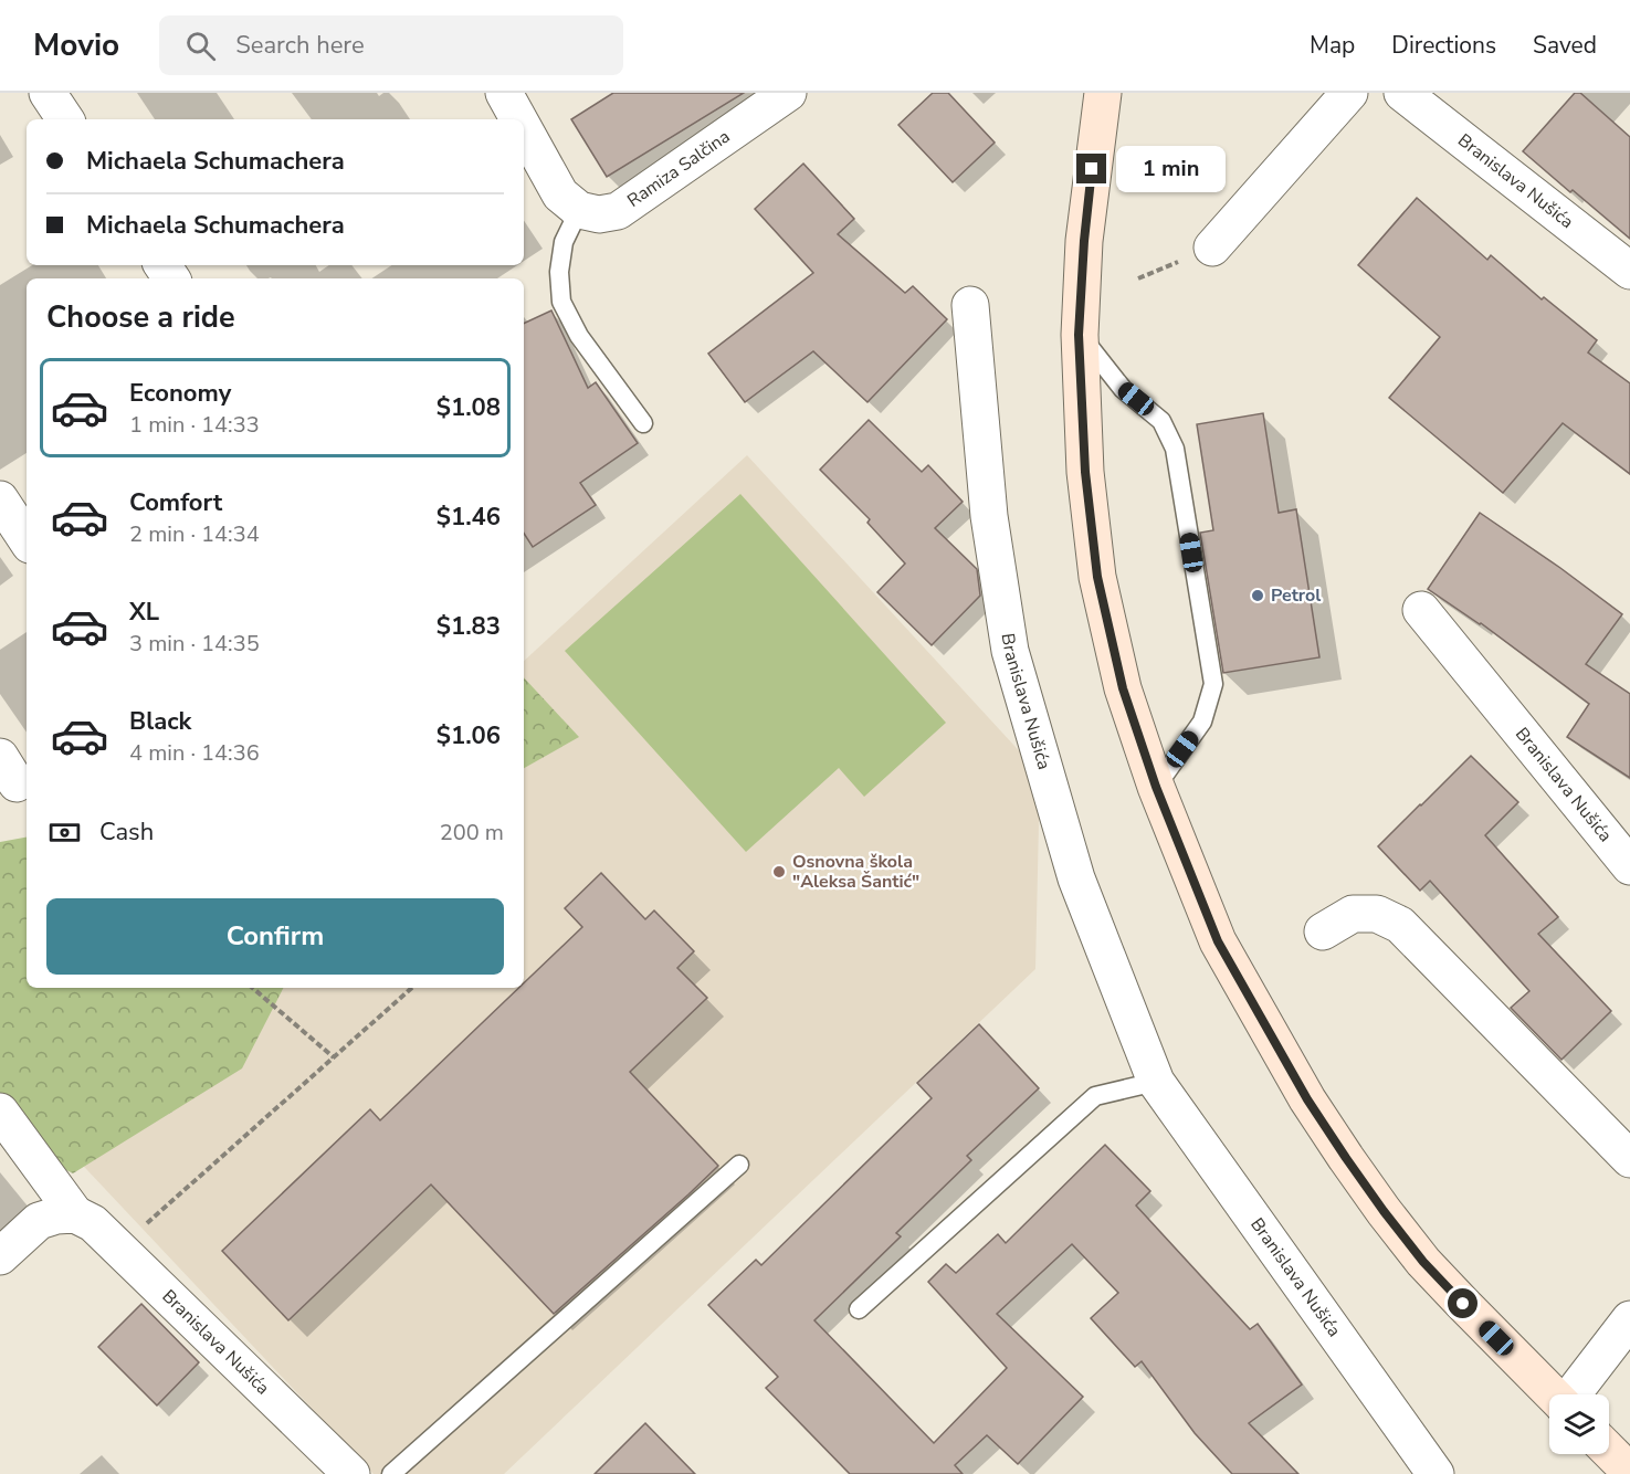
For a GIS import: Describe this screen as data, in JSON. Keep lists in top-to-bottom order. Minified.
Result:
{"streets":{"street":["Ramiza Salčina","Branislava Nušića"]},"places":["Petrol","Osnovna škola \"Aleksa Šantić\""],"page":{"header":"Movio","search":"Search here","nav":["Map","Directions","Saved"],"banner":["Michaela Schumachera","Michaela Schumachera"],"bubble":"1 min","heading":"Choose a ride","list":[{"name":"Economy","note":"1 min · 14:33","value":"$1.08"},{"name":"Comfort","note":"2 min · 14:34","value":"$1.46"},{"name":"XL","note":"3 min · 14:35","value":"$1.83"},{"name":"Black","note":"4 min · 14:36","value":"$1.06"}],"pay":["Cash","200 m"],"buttons":"Confirm"}}
